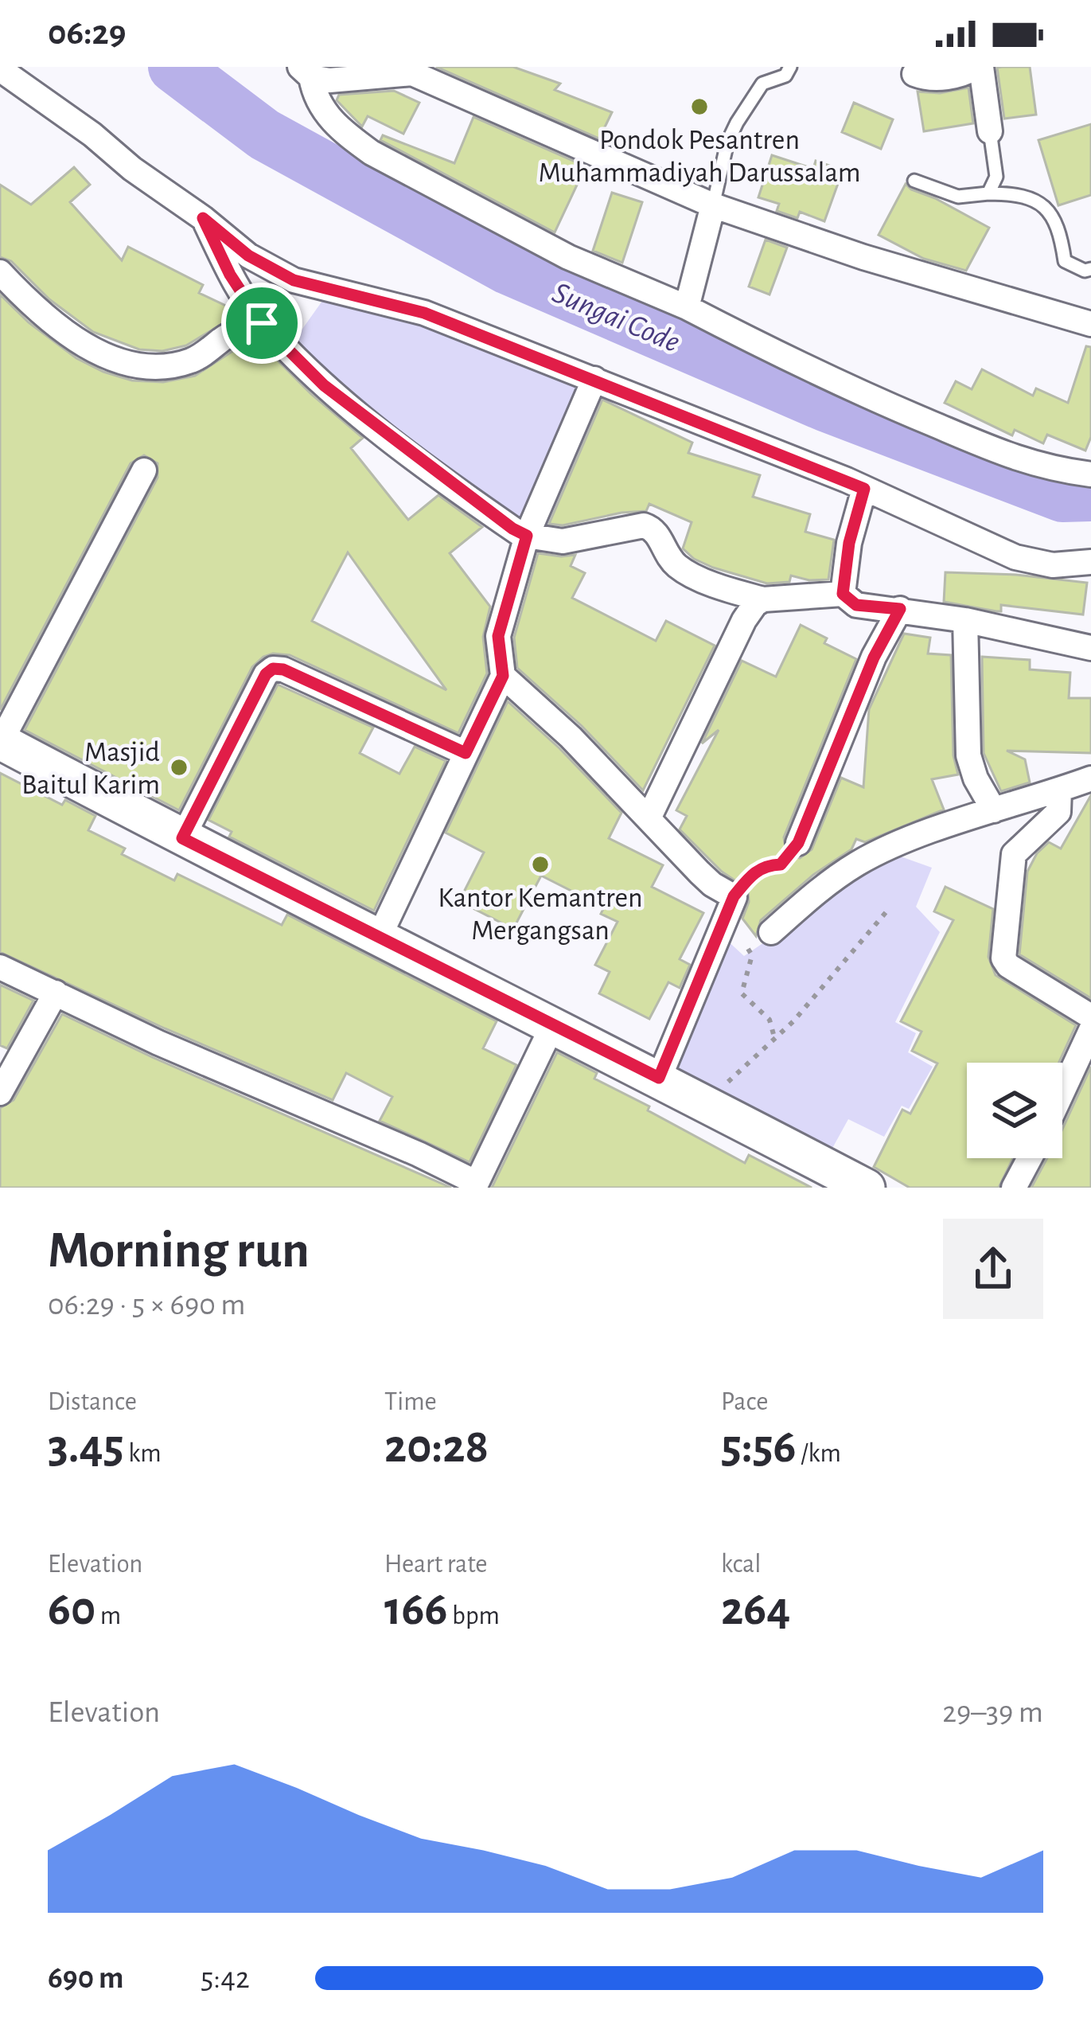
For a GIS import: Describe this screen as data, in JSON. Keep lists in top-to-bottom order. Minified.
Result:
{"water":["Sungai Code"],"places":["Pondok Pesantren Muhammadiyah Darussalam","Masjid Baitul Karim","Kantor Kemantren Mergangsan"],"page":{"status":"06:29","heading":["Morning run","06:29 · 5 × 690 m"],"stats":[["Distance","3.45 km"],["Time","20:28"],["Pace","5:56 /km"],["Elevation","60 m"],["Heart rate","166 bpm"],["kcal","264"]],"chart":["Elevation","29–39 m"],"list":[{"name":"690 m","note":"5:42"}]}}
